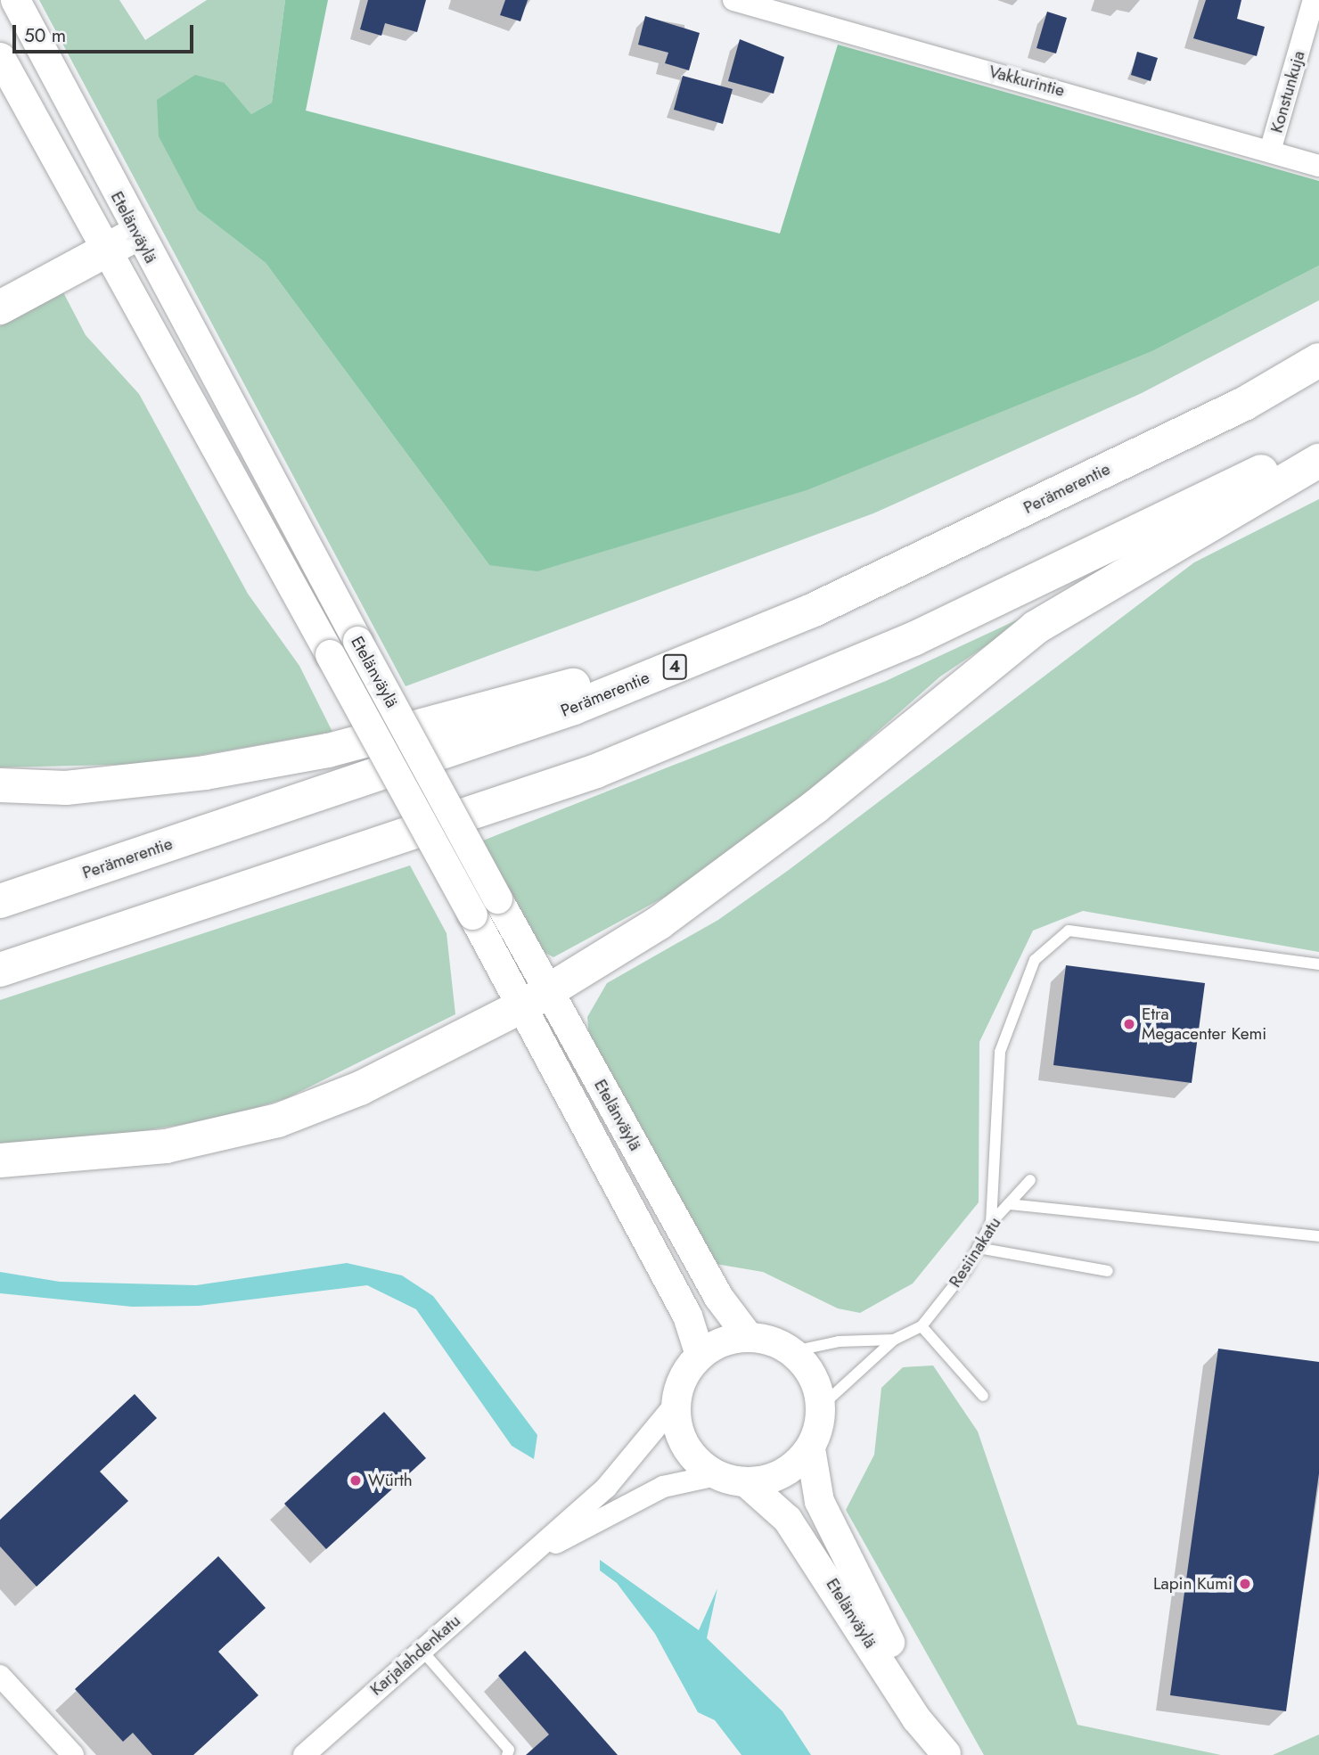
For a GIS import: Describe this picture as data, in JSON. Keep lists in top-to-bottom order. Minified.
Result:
{"streets":{"highway":["Perämerentie","4"],"main road":["Etelänväylä"],"street":["Vakkurintie","Konstunkuja","Karjalahdenkatu"],"lane":["Resiinakatu"]},"crossings":[["Vakkurintie","Konstunkuja"],["Etelänväylä","Resiinakatu"],["Etelänväylä","Karjalahdenkatu"],["Resiinakatu","Karjalahdenkatu"]],"places":["Etra Megacenter Kemi","Würth","Lapin Kumi"],"scale_bar":"50 m"}
